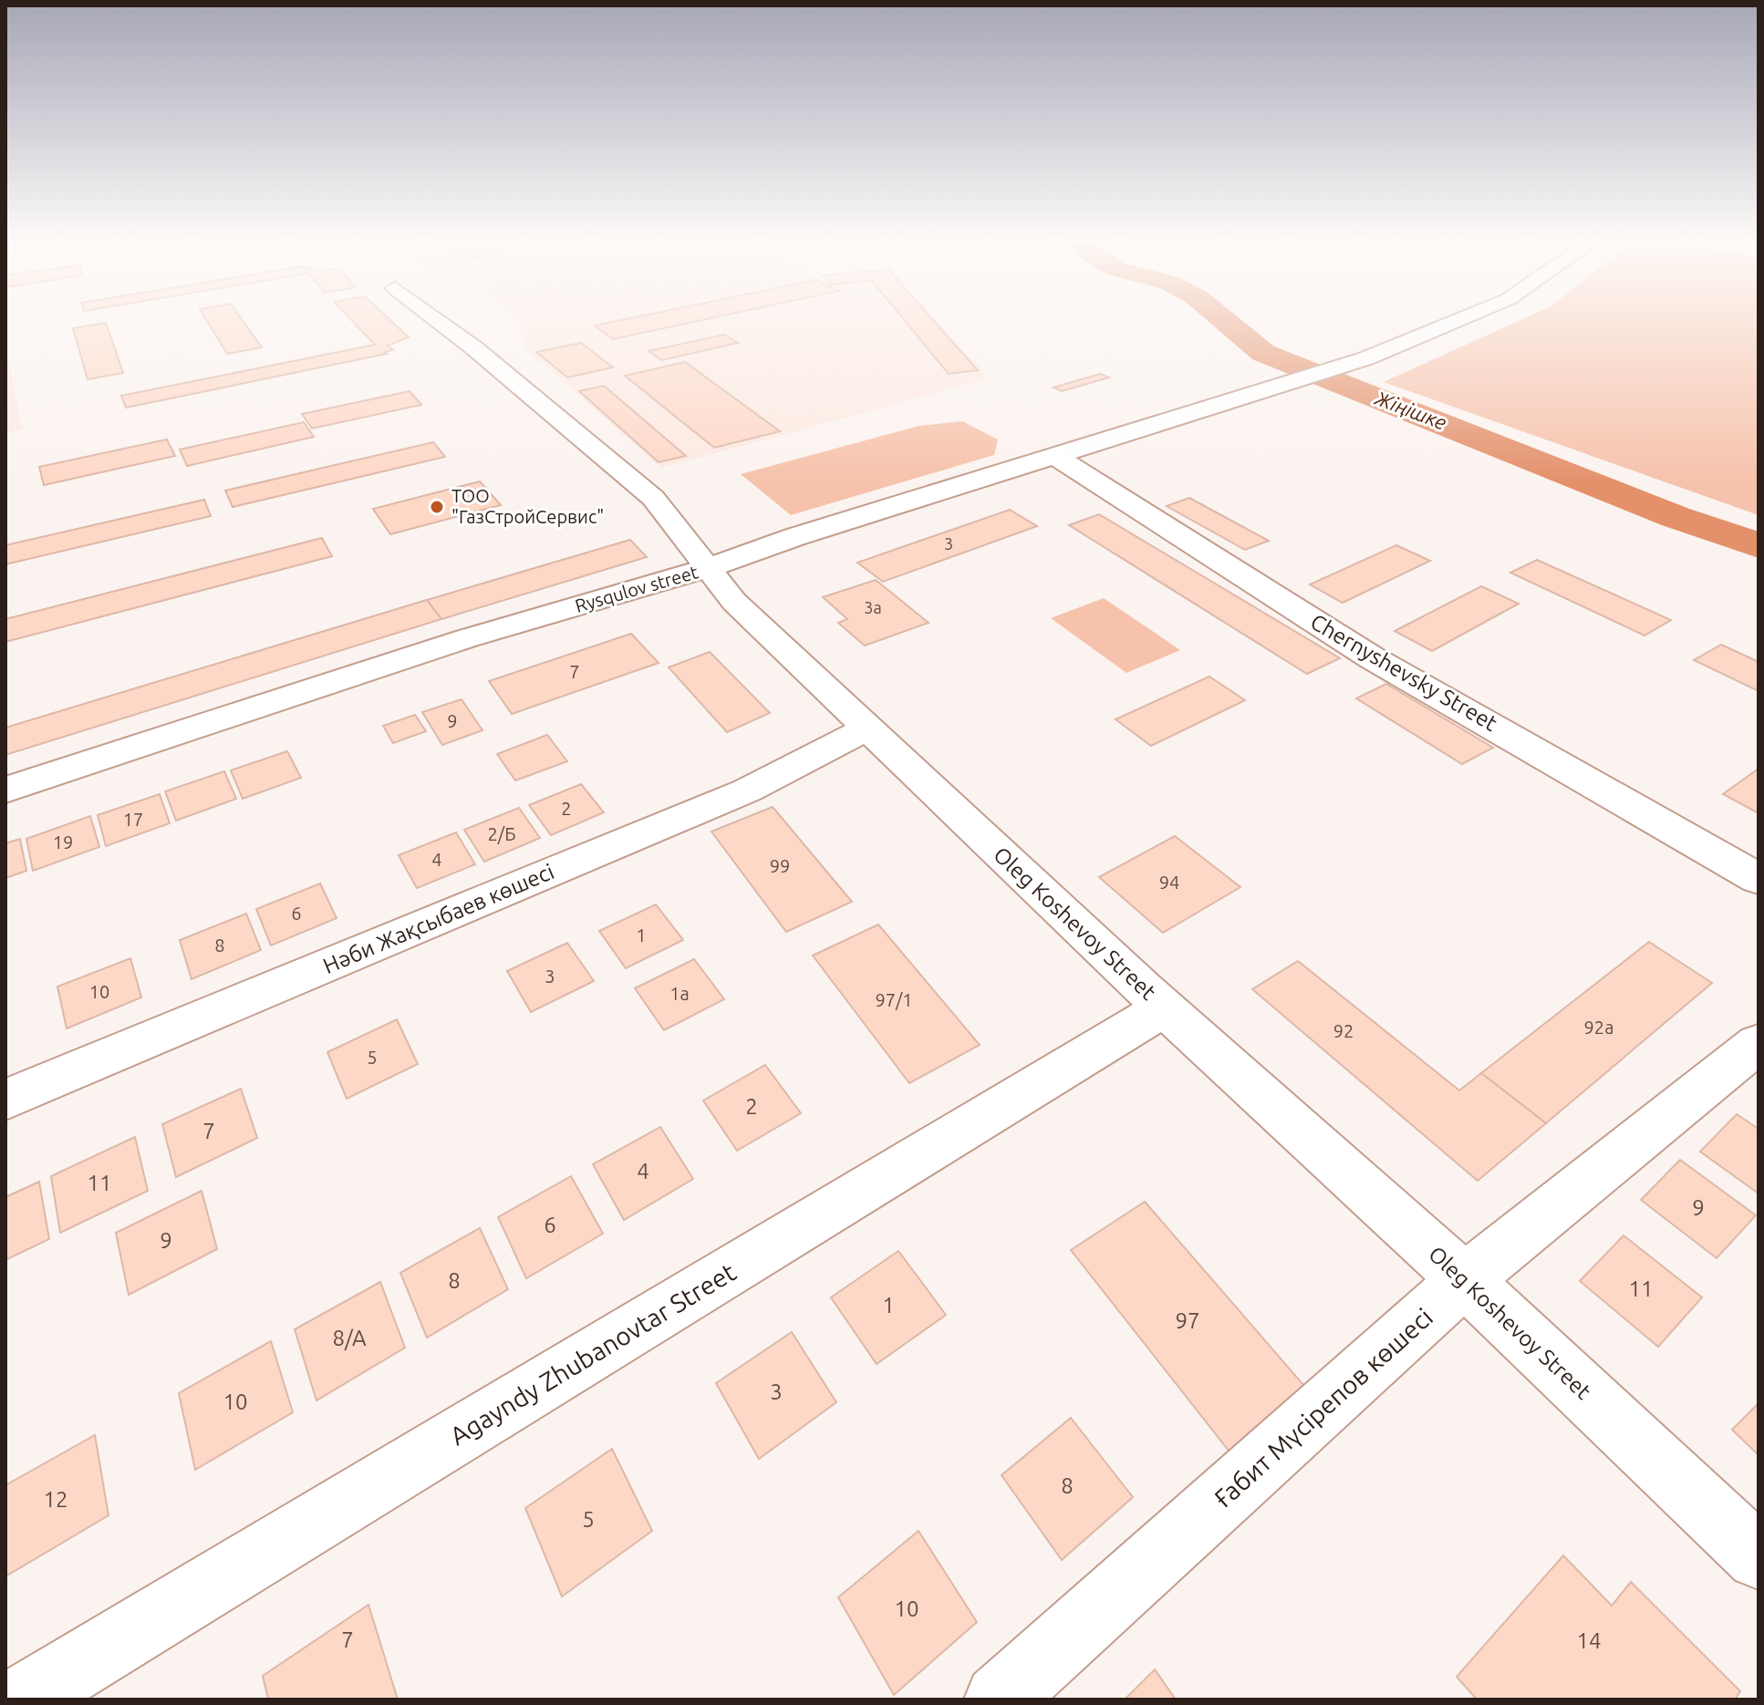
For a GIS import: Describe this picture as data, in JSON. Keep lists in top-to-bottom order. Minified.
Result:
{"streets":{"street":["Rysqulov street","Chernyshevsky Street","Нәби Жақсыбаев көшесі","Oleg Koshevoy Street","Agayndy Zhubanovtar Street","Ғабит Мүсірепов көшесі"]},"crossings":[["Rysqulov street","Chernyshevsky Street"],["Rysqulov street","Oleg Koshevoy Street"],["Нәби Жақсыбаев көшесі","Oleg Koshevoy Street"],["Oleg Koshevoy Street","Agayndy Zhubanovtar Street"],["Oleg Koshevoy Street","Ғабит Мүсірепов көшесі"]],"water":["Жіңішке"],"places":["ТОО \"ГазСтройСервис\""],"house_numbers":["3","3а","7","9","2","17","2/Б","19","4","99","94","6","1","8","3","10","1а","97/1","92а","92","5","2","7","4","11","9","6","9","8","11","1","97","8/А","3","10","8","12","5","10","7","14"]}
